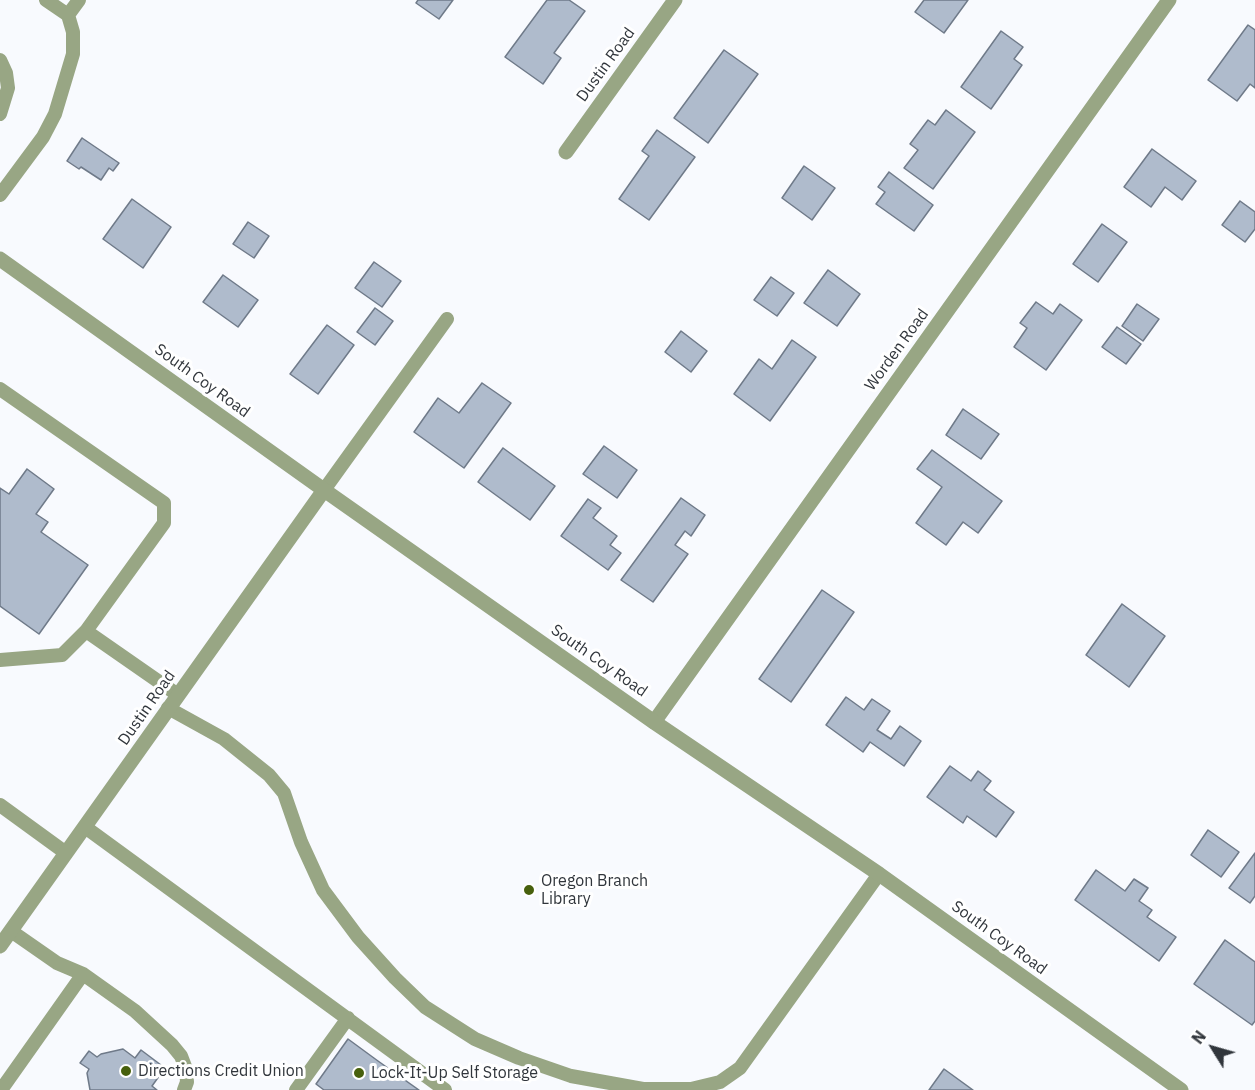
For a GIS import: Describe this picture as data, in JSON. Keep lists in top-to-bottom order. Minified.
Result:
{"streets":{"street":["Dustin Road","Worden Road","South Coy Road"]},"crossings":[["Dustin Road","South Coy Road"],["Worden Road","South Coy Road"]],"places":["Oregon Branch Library","Directions Credit Union","Lock-It-Up Self Storage"],"north":"top left"}
